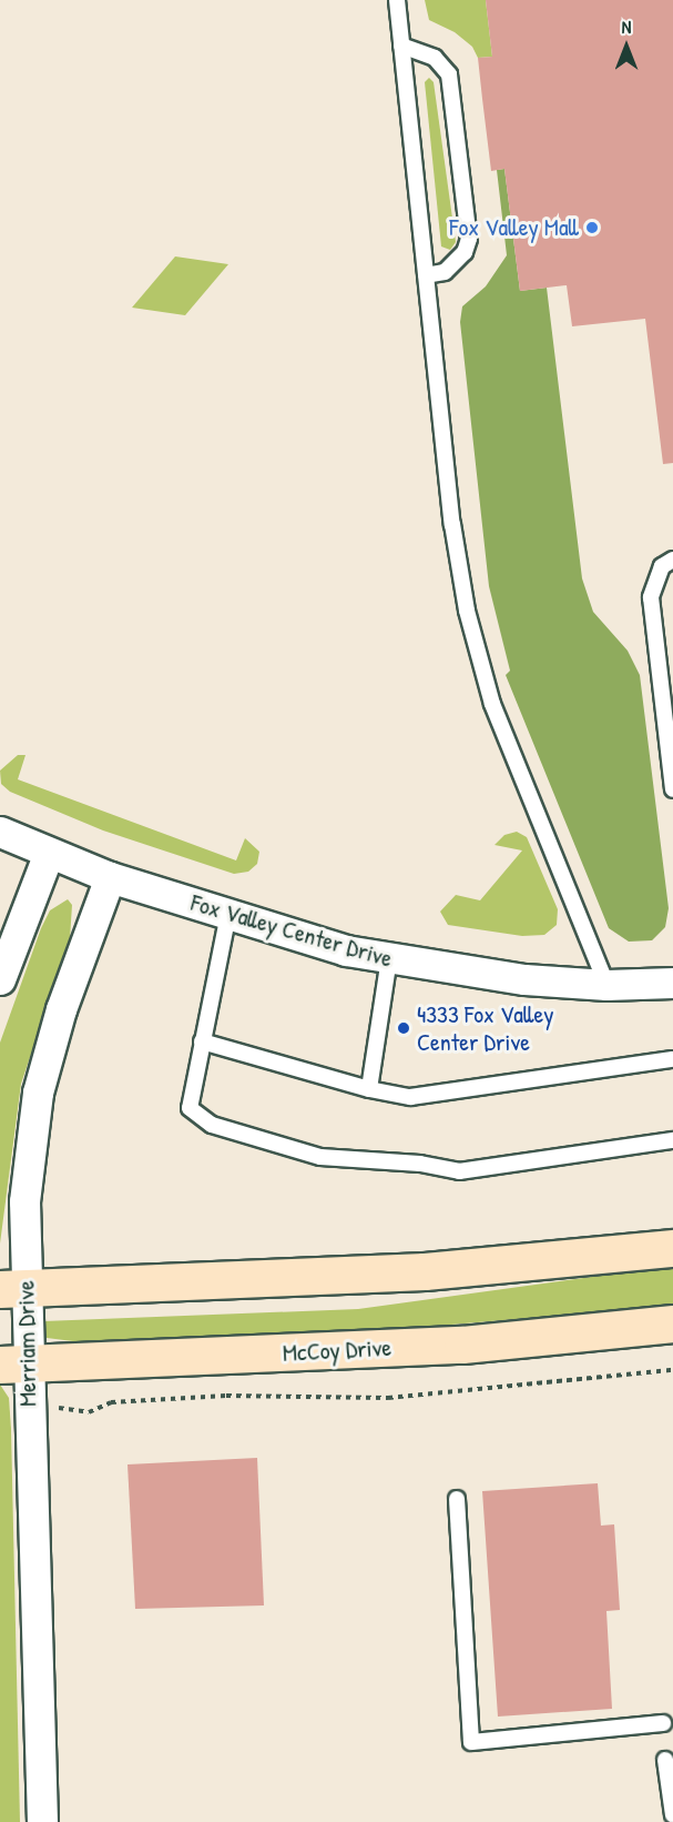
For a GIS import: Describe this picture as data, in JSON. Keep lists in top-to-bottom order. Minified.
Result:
{"streets":{"street":["Fox Valley Center Drive","Merriam Drive","McCoy Drive"]},"crossings":[["Fox Valley Center Drive","Merriam Drive"],["Merriam Drive","McCoy Drive"]],"places":["Fox Valley Mall","4333 Fox Valley Center Drive"],"north":"top"}
